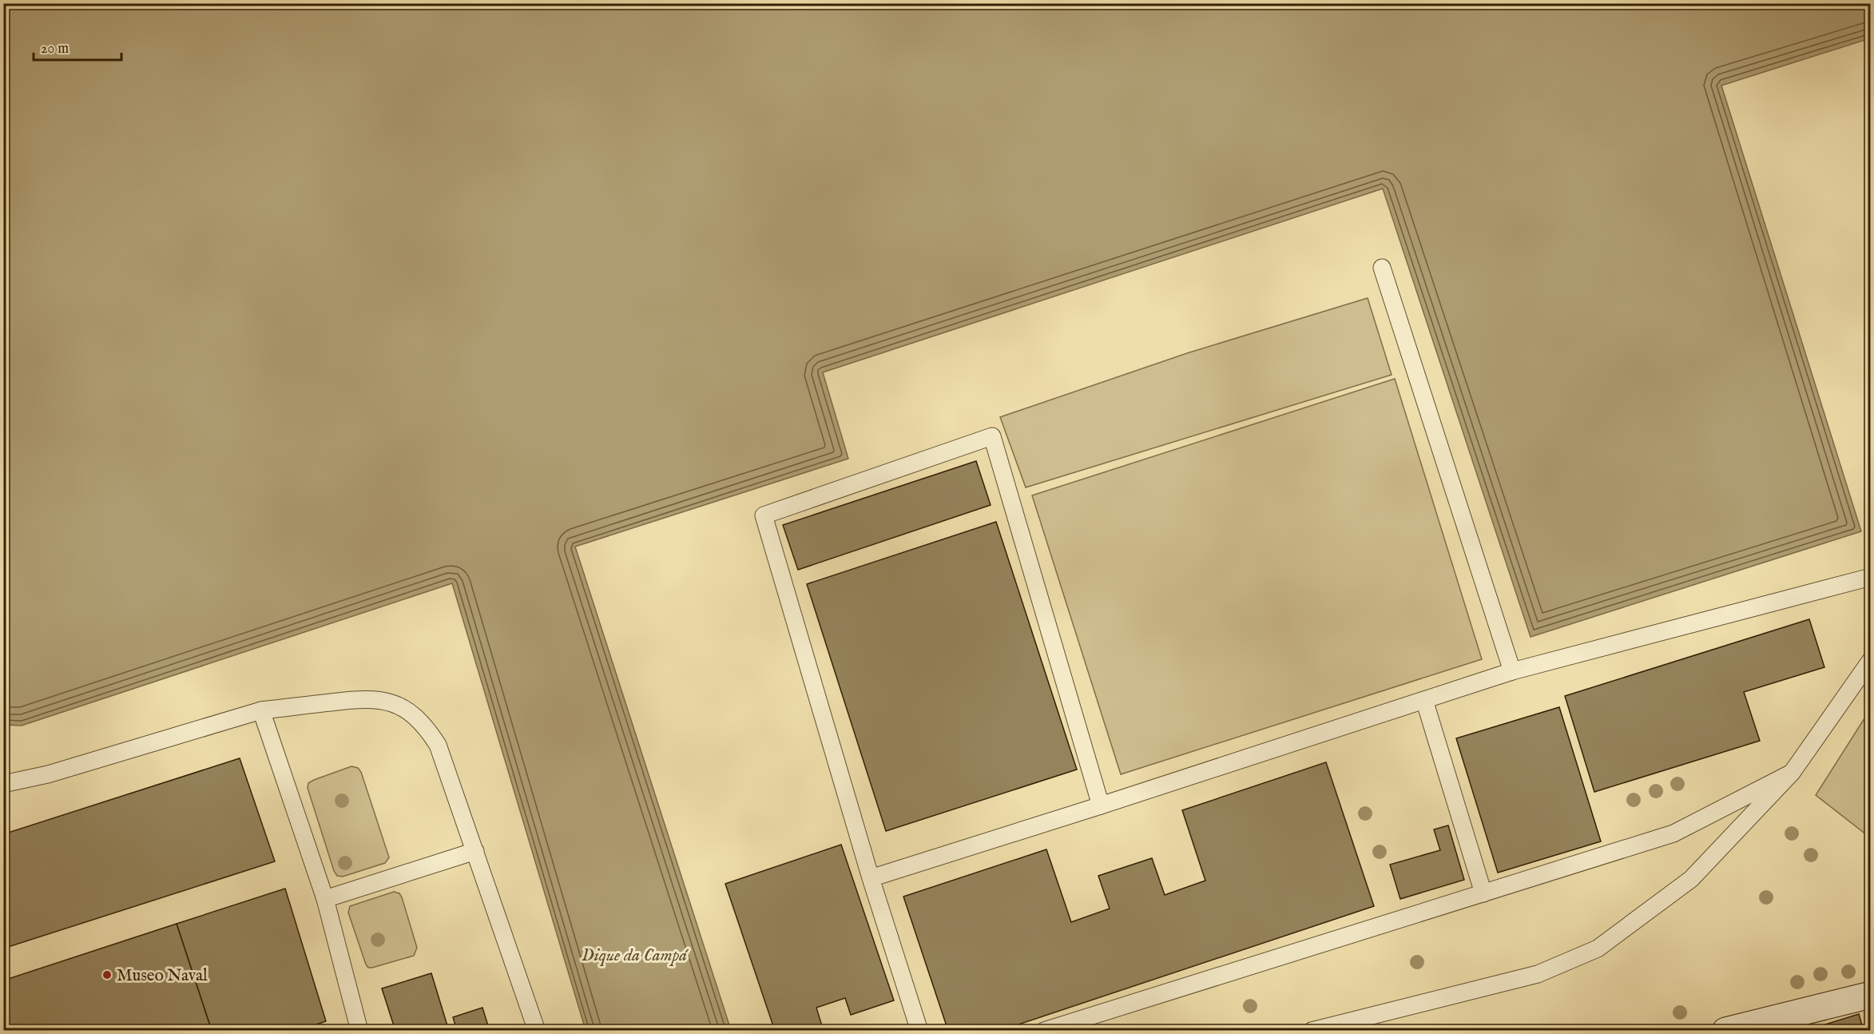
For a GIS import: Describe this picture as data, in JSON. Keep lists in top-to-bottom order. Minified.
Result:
{"water":["Dique da Campá"],"places":["Museo Naval"],"scale_bar":"20 m"}
